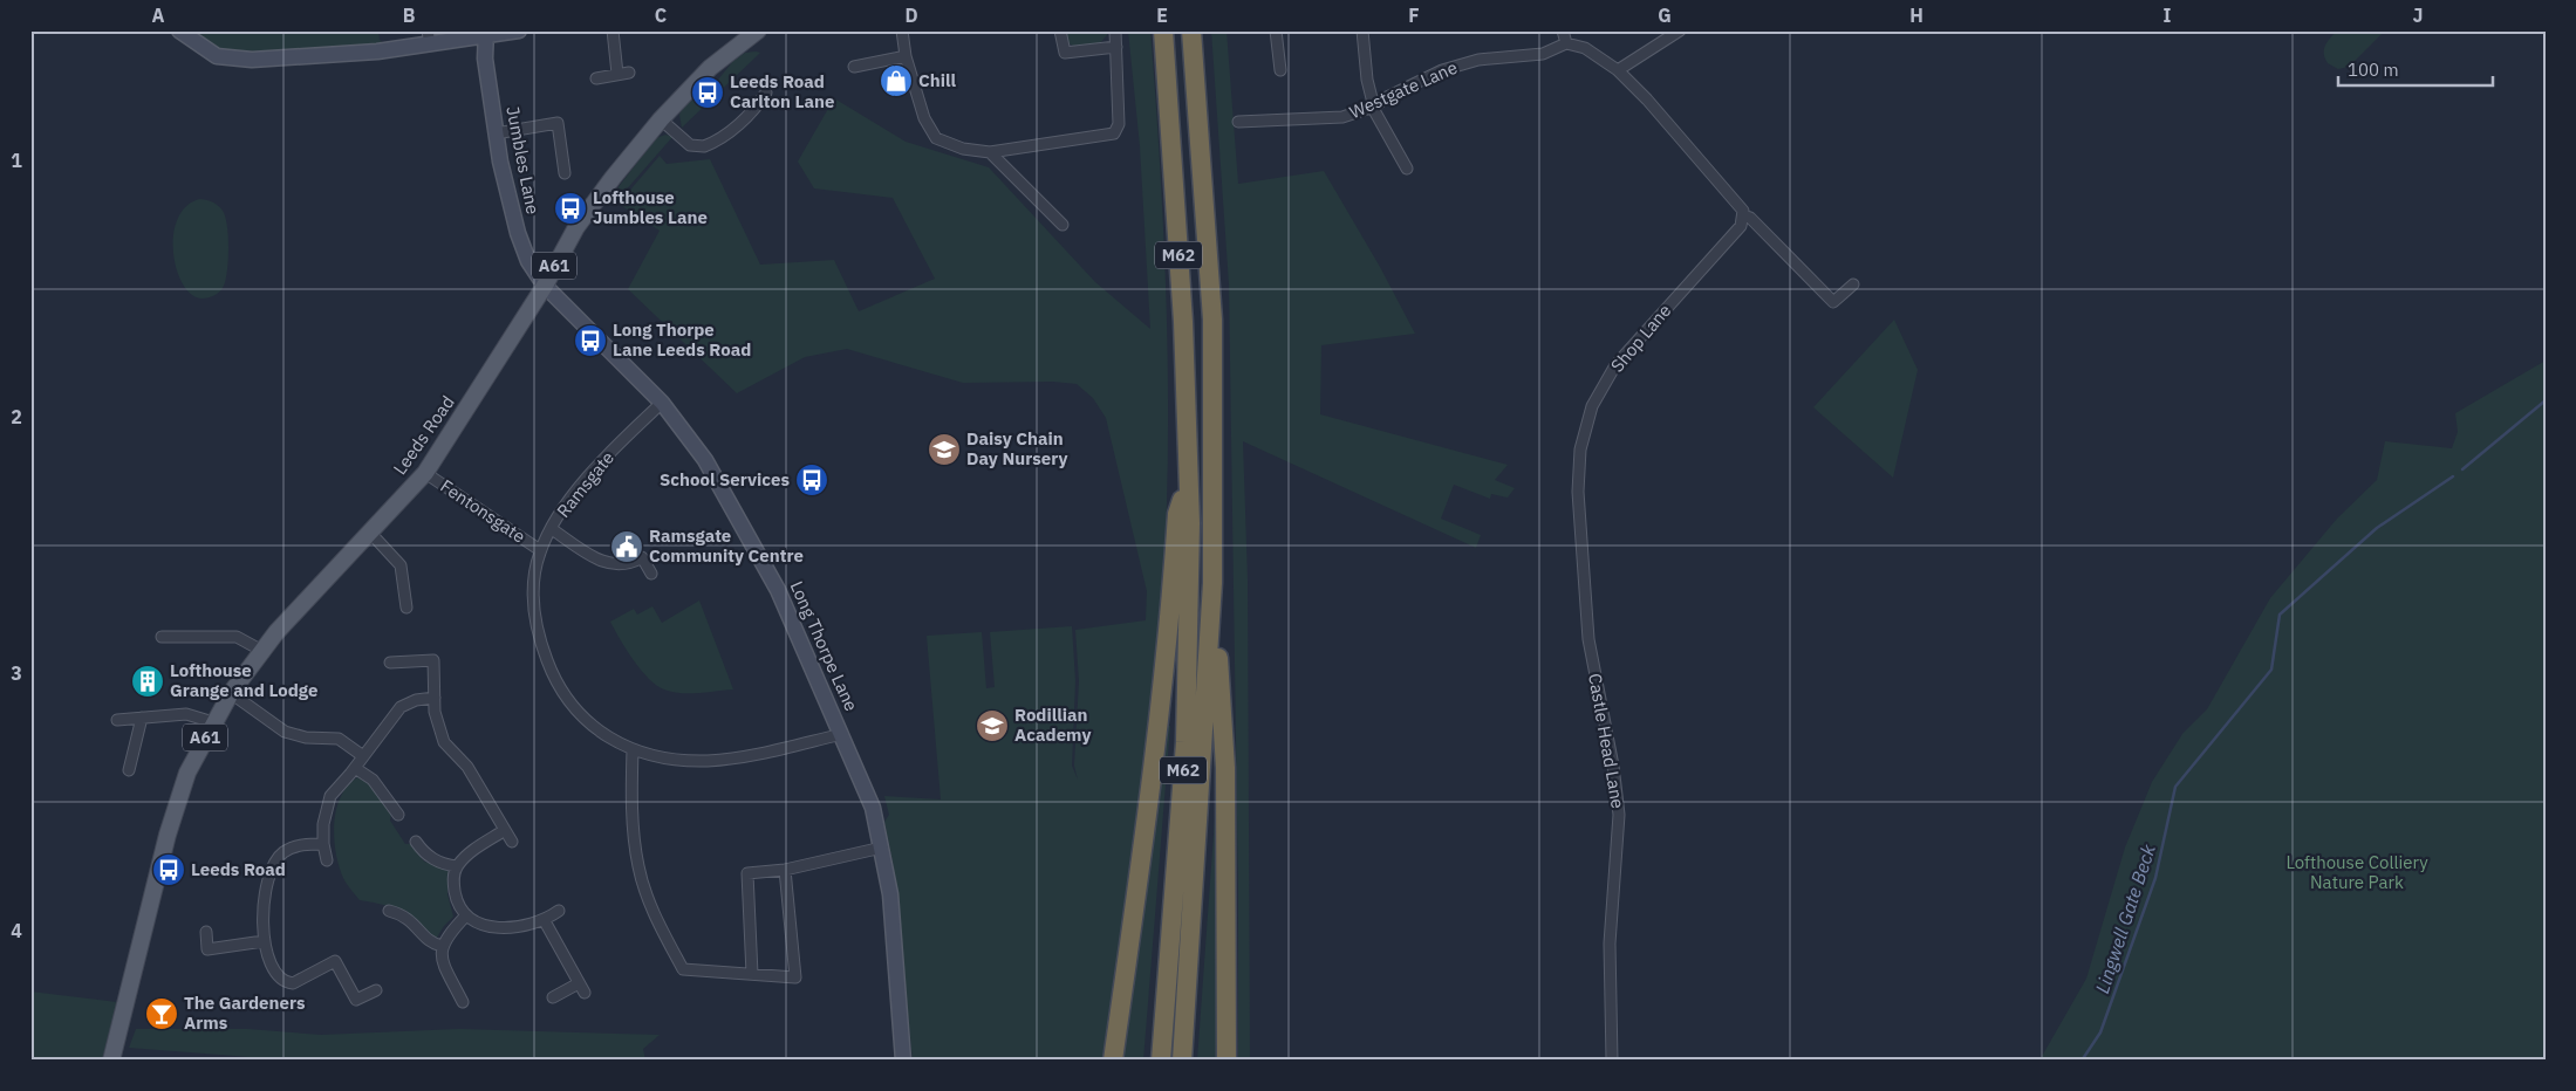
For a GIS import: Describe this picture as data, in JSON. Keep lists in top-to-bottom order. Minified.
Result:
{"streets":{"highway":["M62"],"main road":["Jumbles Lane","A61","Leeds Road","Long Thorpe Lane"],"street":["Westgate Lane","Shop Lane","Ramsgate","Fentonsgate","Castle Head Lane"]},"crossings":[["Jumbles Lane","Leeds Road"],["Jumbles Lane","Long Thorpe Lane"],["Shop Lane","Castle Head Lane"],["Leeds Road","Fentonsgate"],["Leeds Road","Long Thorpe Lane"],["Ramsgate","Fentonsgate"],["Ramsgate","Long Thorpe Lane"]],"water":["Lingwell Gate Beck"],"parks":["Lofthouse Colliery Nature Park"],"places":{"shop":["Chill"],"bus stop":["Leeds Road Carlton Lane","Lofthouse Jumbles Lane","Long Thorpe Lane Leeds Road","School Services","Leeds Road"],"school or university":["Daisy Chain Day Nursery","Rodillian Academy"],"public building":["Ramsgate Community Centre"],"building":["Lofthouse Grange and Lodge"],"bar":["The Gardeners Arms"]},"scale_bar":"100 m","grid":{"columns":["A","B","C","D","E","F","G","H","I","J"],"rows":["1","2","3","4"]}}
